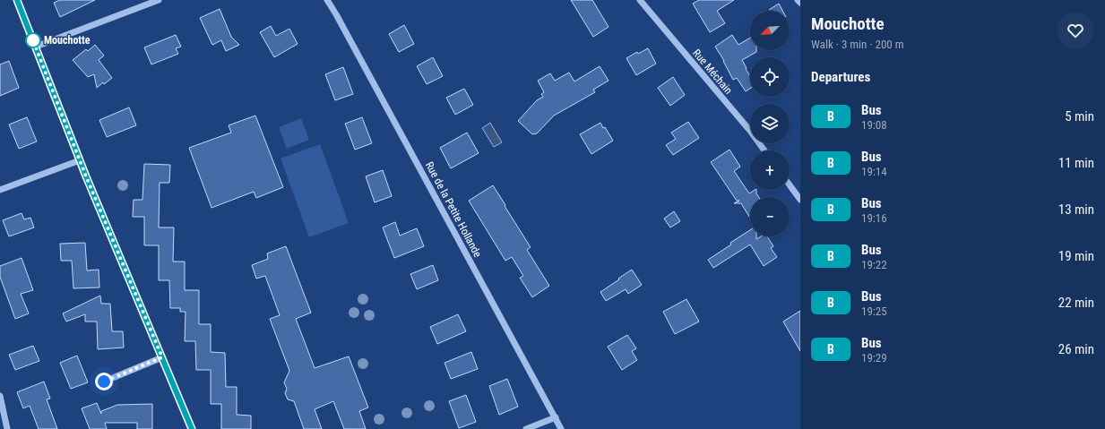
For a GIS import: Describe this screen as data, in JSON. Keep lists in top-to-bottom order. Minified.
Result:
{"streets":{"street":["Rue Méchain","Rue de la Petite Hollande"]},"places":["Mouchotte"],"lines":["bus line B"],"north":"bottom left","page":{"heading":[["Mouchotte","Walk · 3 min · 200 m"],"Departures"],"map_buttons":["+","−"],"list":[{"mark":"B","name":"Bus","note":"19:08","value":"5 min"},{"mark":"B","name":"Bus","note":"19:14","value":"11 min"},{"mark":"B","name":"Bus","note":"19:16","value":"13 min"},{"mark":"B","name":"Bus","note":"19:22","value":"19 min"},{"mark":"B","name":"Bus","note":"19:25","value":"22 min"},{"mark":"B","name":"Bus","note":"19:29","value":"26 min"}]}}
